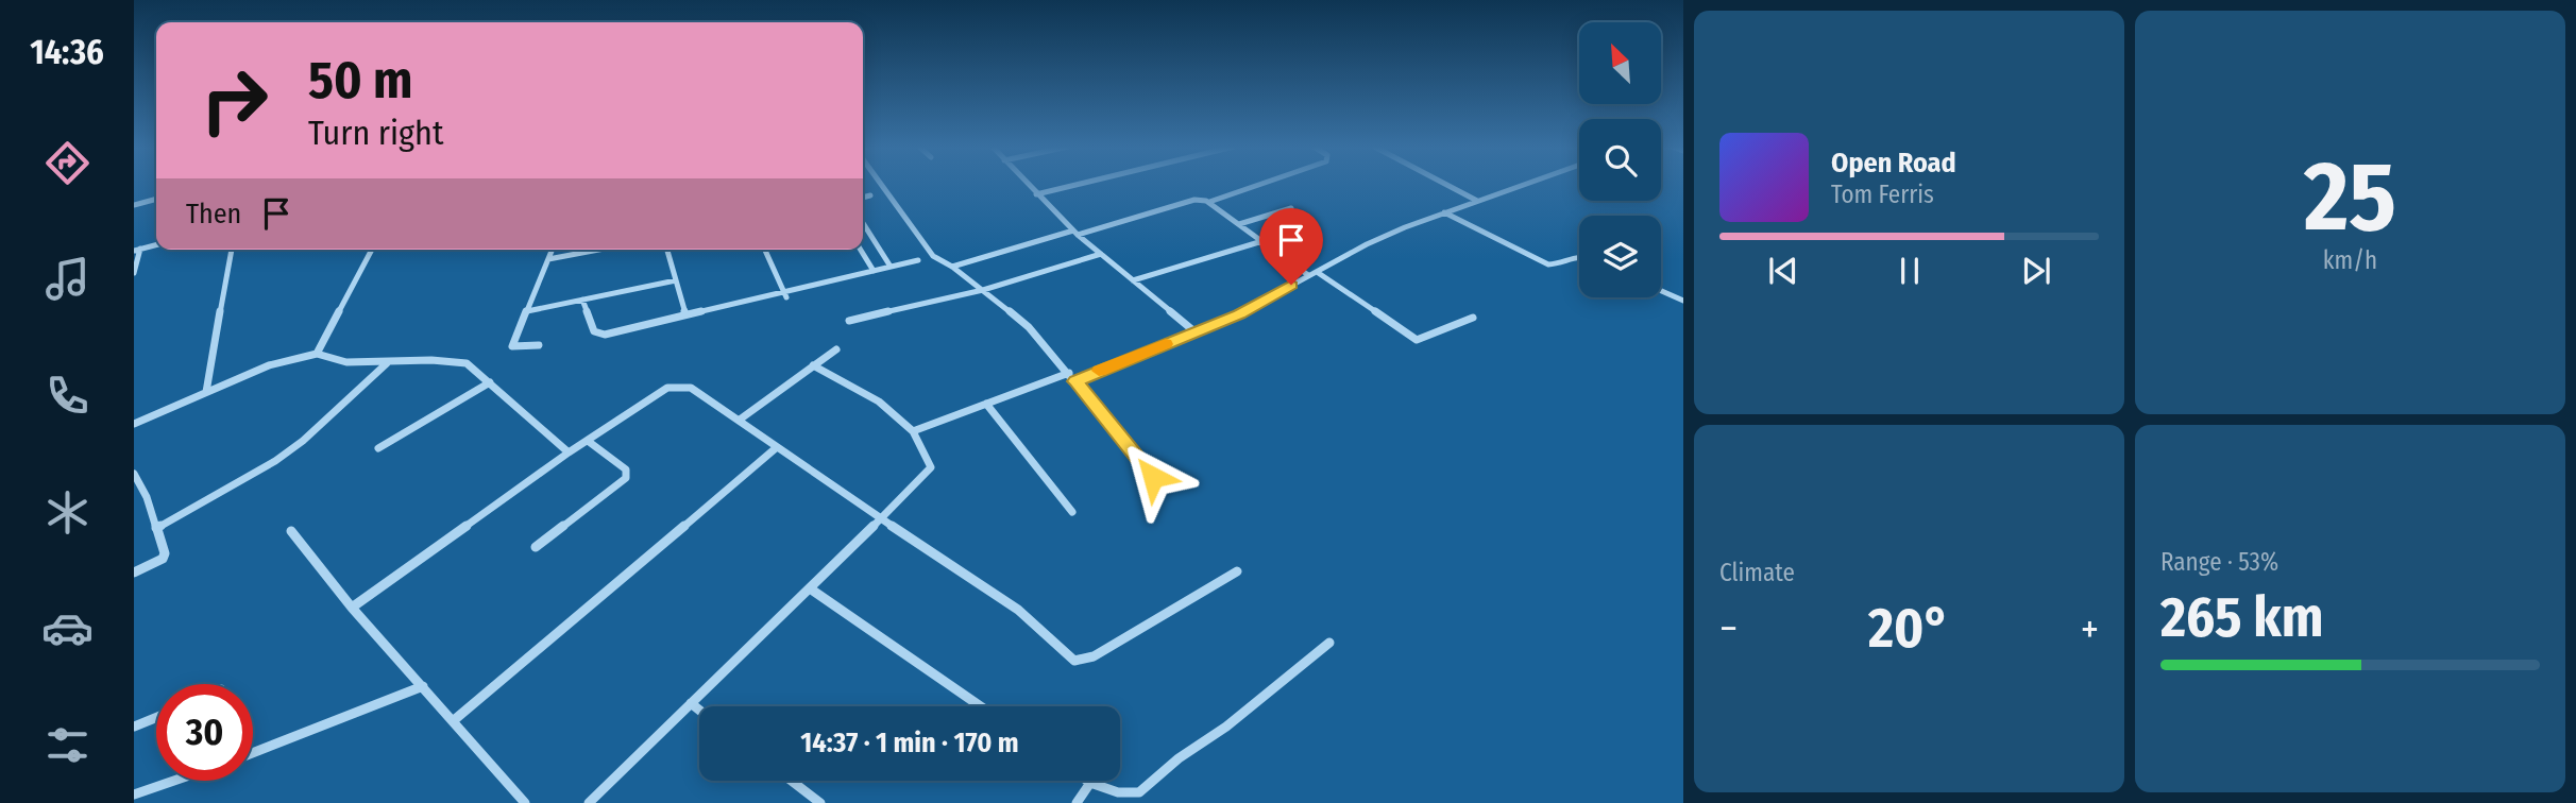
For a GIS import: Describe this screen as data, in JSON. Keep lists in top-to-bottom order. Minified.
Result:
{"north":"top left","page":{"tabs":"14:36","tile":[["25","km/h"],"Climate",["Range · 53%","265 km"]],"turn":["50 m","Turn right"],"song":["Open Road","Tom Ferris"],"then":"Then","heat":["−","20°","+"],"limit":"30","trip":"14:37 · 1 min · 170 m"}}
